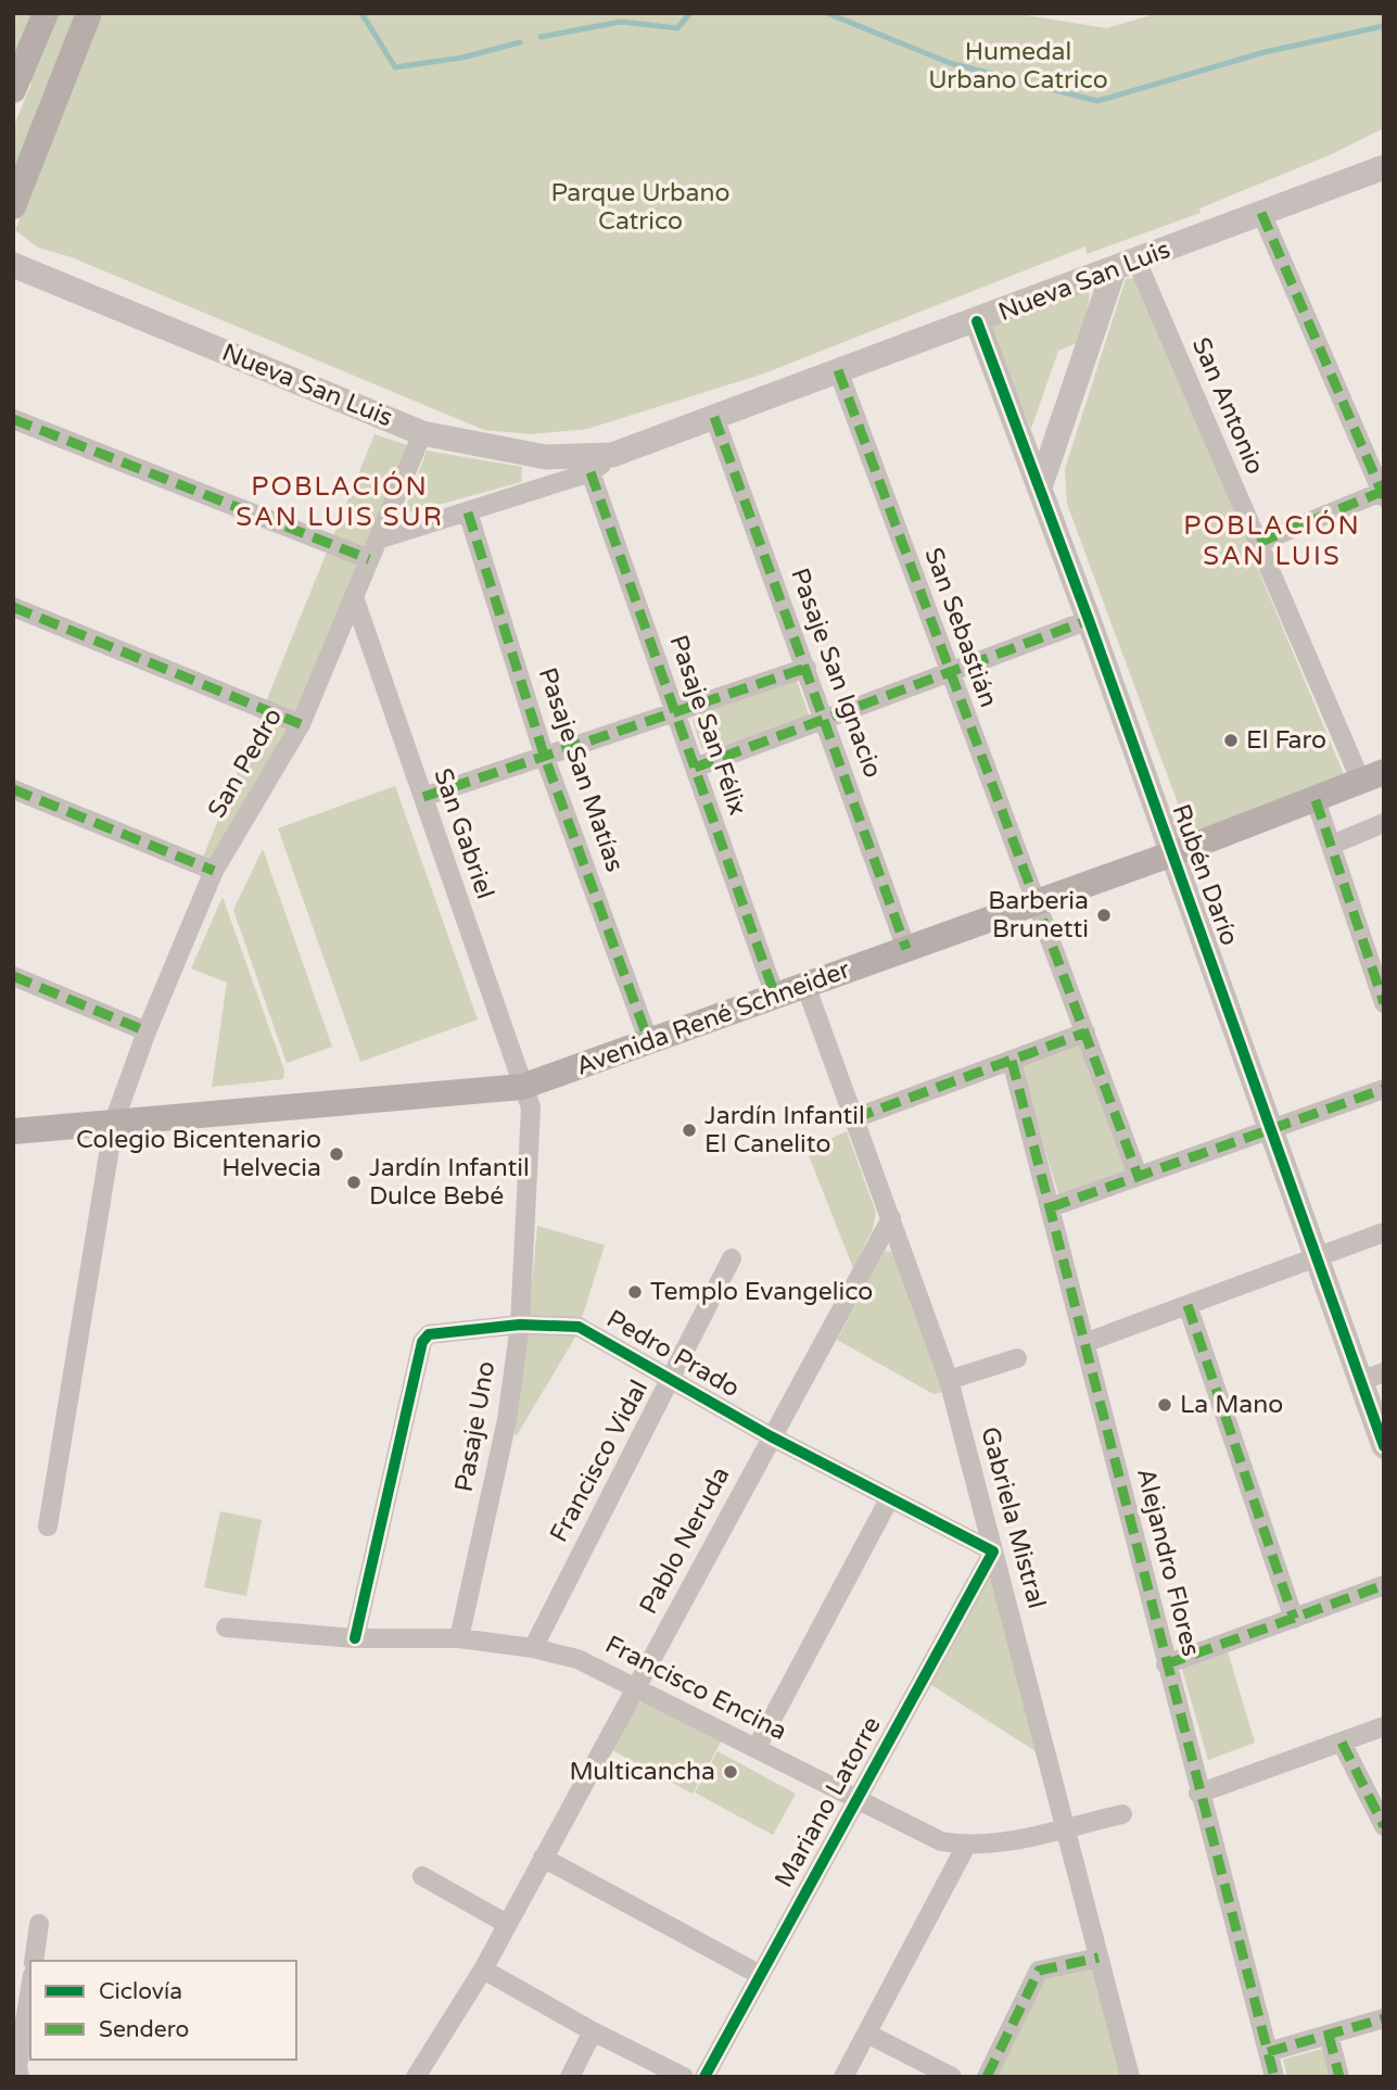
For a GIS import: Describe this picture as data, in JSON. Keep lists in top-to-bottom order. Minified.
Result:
{"streets":{"main road":["Avenida René Schneider"],"street":["Nueva San Luis","San Antonio","San Sebastián","Pasaje San Ignacio","Pasaje San Félix","San Pedro","Pasaje San Matías","San Gabriel","Rubén Darío","Pedro Prado","Pasaje Uno","Francisco Vidal","Gabriela Mistral","Pablo Neruda","Alejandro Flores","Francisco Encina","Mariano Latorre"]},"crossings":[["Nueva San Luis","San Antonio"],["Nueva San Luis","San Sebastián"],["Nueva San Luis","Pasaje San Ignacio"],["Nueva San Luis","Pasaje San Félix"],["Nueva San Luis","San Pedro"],["Nueva San Luis","Pasaje San Matías"],["Nueva San Luis","Rubén Darío"],["San Antonio","Avenida René Schneider"],["San Sebastián","Avenida René Schneider"],["Pasaje San Ignacio","Avenida René Schneider"],["Pasaje San Félix","Avenida René Schneider"],["San Pedro","San Gabriel"],["San Pedro","Avenida René Schneider"],["Pasaje San Matías","Avenida René Schneider"],["San Gabriel","Avenida René Schneider"],["San Gabriel","Pasaje Uno"],["Rubén Darío","Avenida René Schneider"],["Avenida René Schneider","Pasaje Uno"],["Avenida René Schneider","Gabriela Mistral"],["Pedro Prado","Pasaje Uno"],["Pedro Prado","Francisco Vidal"],["Pedro Prado","Gabriela Mistral"],["Pedro Prado","Pablo Neruda"],["Pedro Prado","Francisco Encina"],["Pedro Prado","Mariano Latorre"],["Pasaje Uno","Francisco Encina"],["Francisco Vidal","Francisco Encina"],["Gabriela Mistral","Pablo Neruda"],["Gabriela Mistral","Francisco Encina"],["Gabriela Mistral","Mariano Latorre"],["Pablo Neruda","Francisco Encina"],["Francisco Encina","Mariano Latorre"]],"districts":["POBLACIÓN SAN LUIS SUR","POBLACIÓN SAN LUIS"],"parks":["Humedal Urbano Catrico","Parque Urbano Catrico"],"places":["El Faro","Barberia Brunetti","Jardín Infantil El Canelito","Colegio Bicentenario Helvecia","Jardín Infantil Dulce Bebé","Templo Evangelico","La Mano","Multicancha"],"legend":["Ciclovía","Sendero"]}
